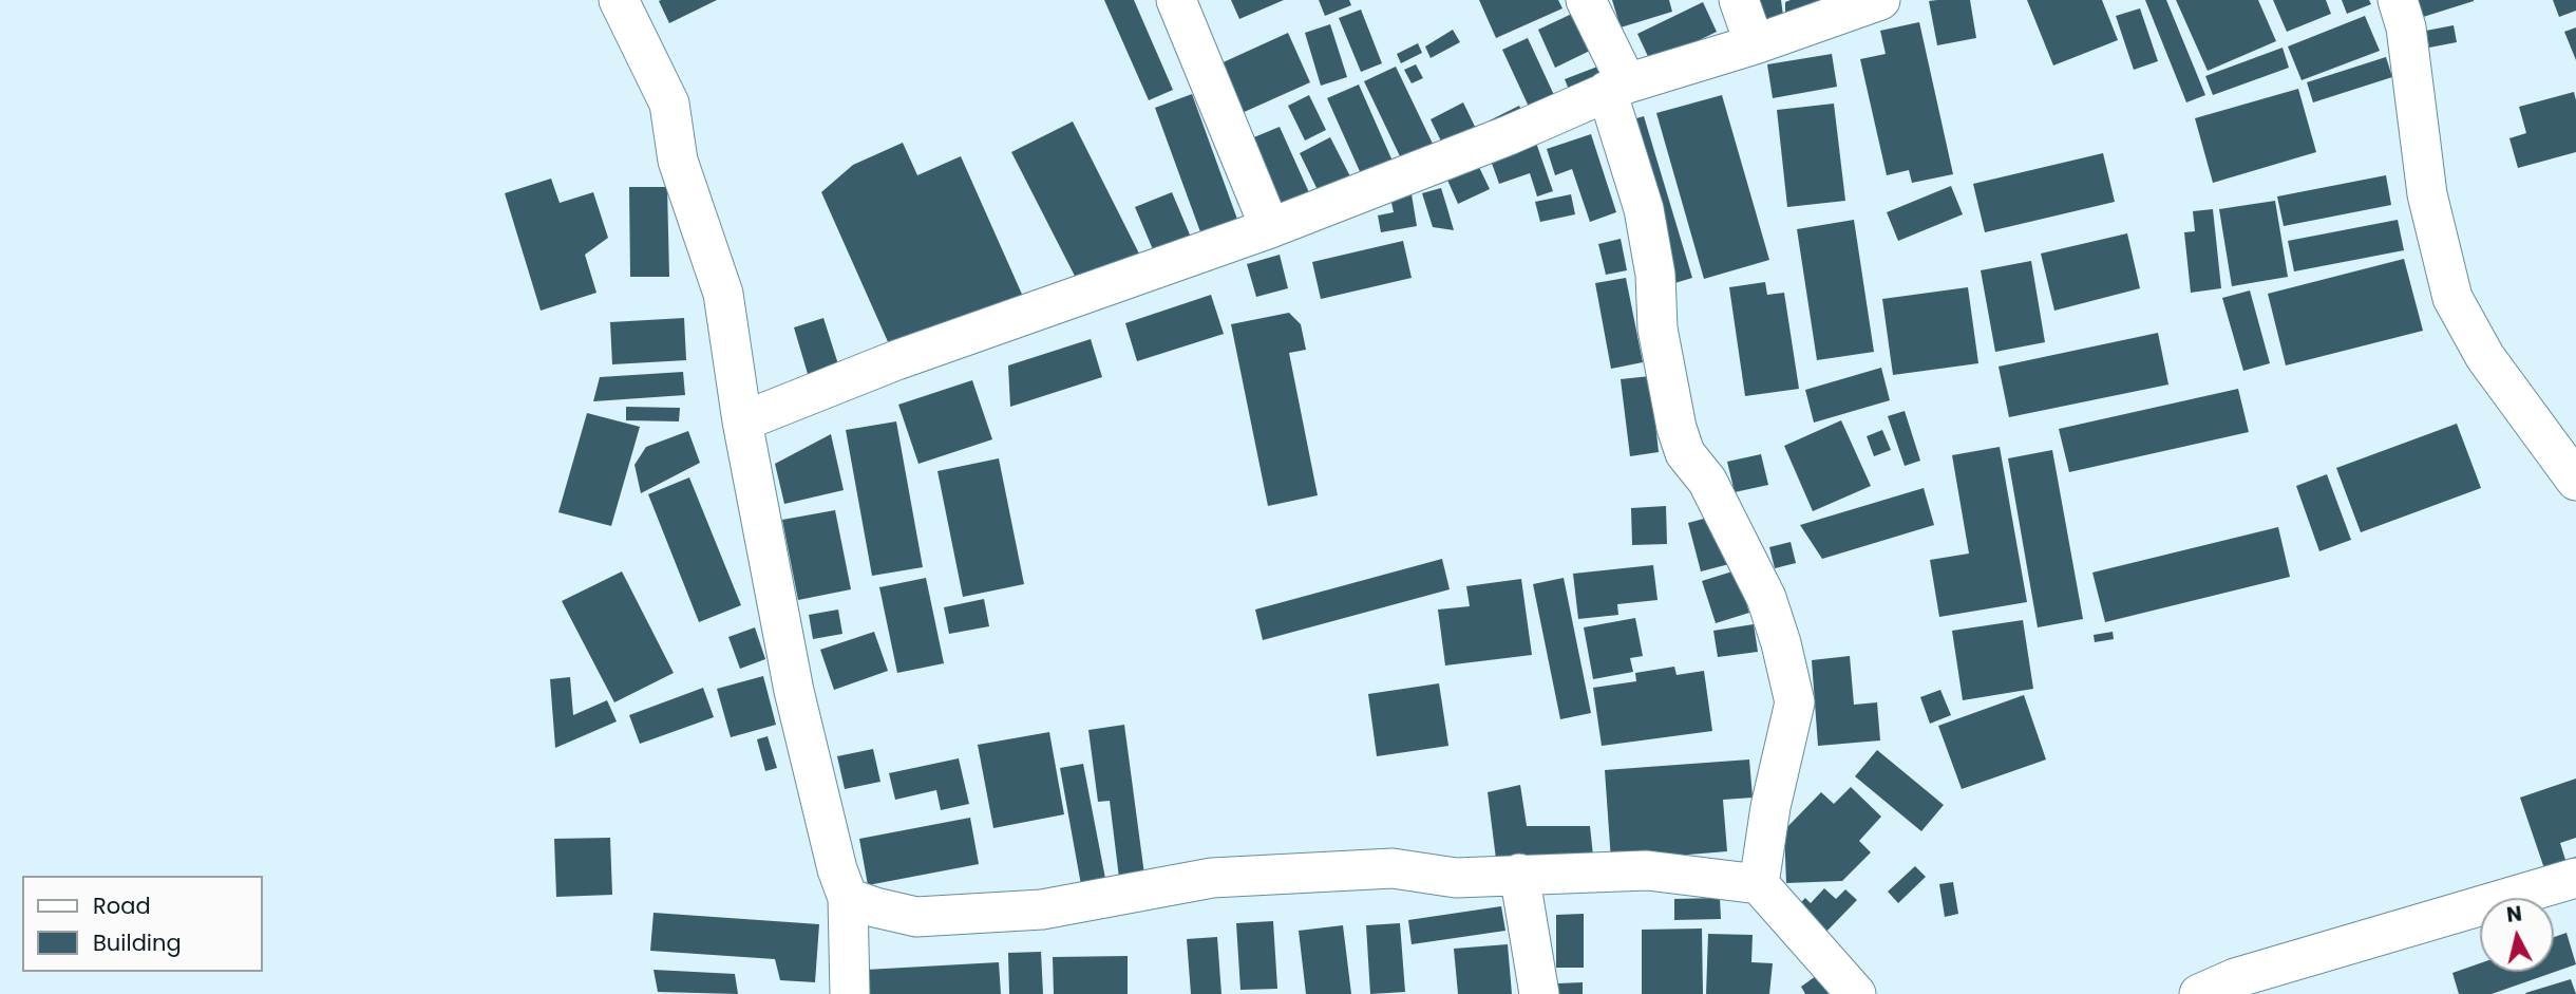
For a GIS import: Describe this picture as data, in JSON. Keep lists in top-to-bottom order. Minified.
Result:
{"legend":["Road","Building"],"north":"top"}
